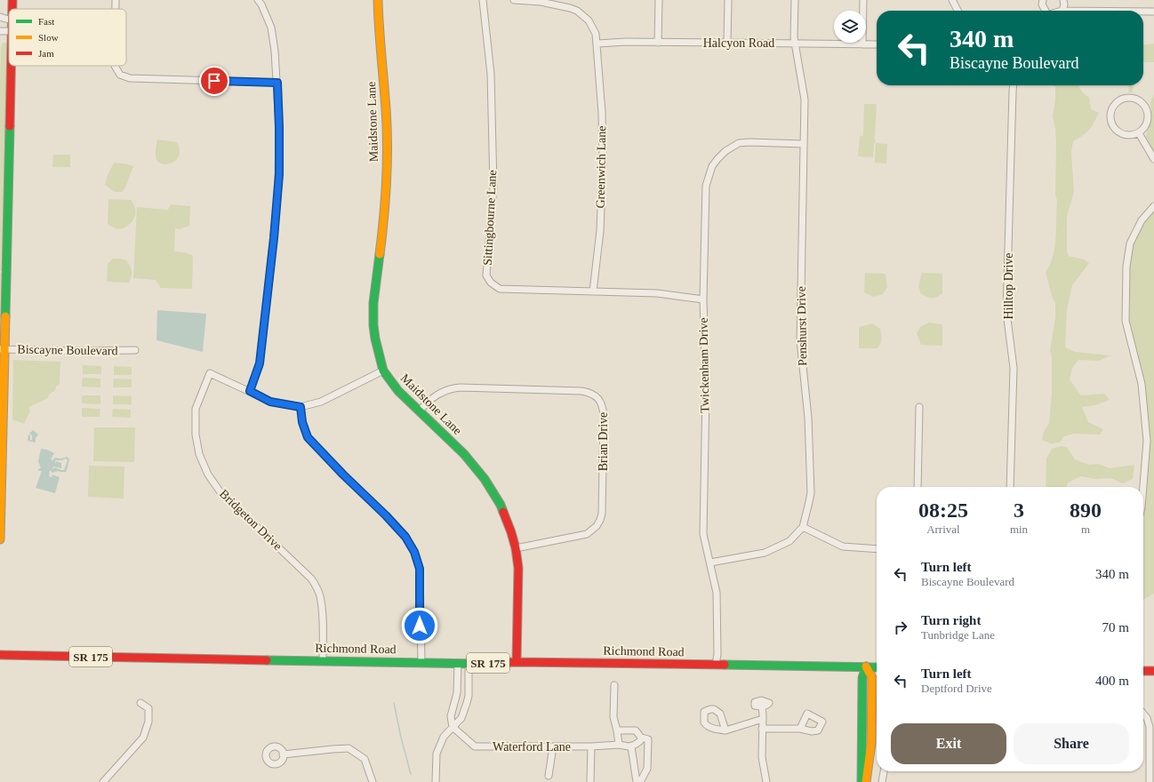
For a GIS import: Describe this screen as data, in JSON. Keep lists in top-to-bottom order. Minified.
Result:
{"streets":{"main road":["Maidstone Lane","Richmond Road","SR 175"],"street":["Halcyon Road","Greenwich Lane","Sittingbourne Lane","Hilltop Drive","Penshurst Drive","Biscayne Boulevard","Twickenham Drive","Brian Drive","Bridgeton Drive","Waterford Lane"]},"crossings":[["Halcyon Road","Greenwich Lane"],["Halcyon Road","Penshurst Drive"],["Maidstone Lane","Brian Drive"],["Maidstone Lane","Richmond Road"],["Greenwich Lane","Sittingbourne Lane"],["Sittingbourne Lane","Twickenham Drive"],["Penshurst Drive","Twickenham Drive"],["Twickenham Drive","Richmond Road"],["Bridgeton Drive","Richmond Road"]],"legend":["Fast","Slow","Jam"],"page":{"turn":["340 m","Biscayne Boulevard"],"eta":["08:25","Arrival","3","min","890","m"],"list":[{"name":"Turn left","note":"Biscayne Boulevard","value":"340 m"},{"name":"Turn right","note":"Tunbridge Lane","value":"70 m"},{"name":"Turn left","note":"Deptford Drive","value":"400 m"}],"buttons":["Exit","Share"]}}
